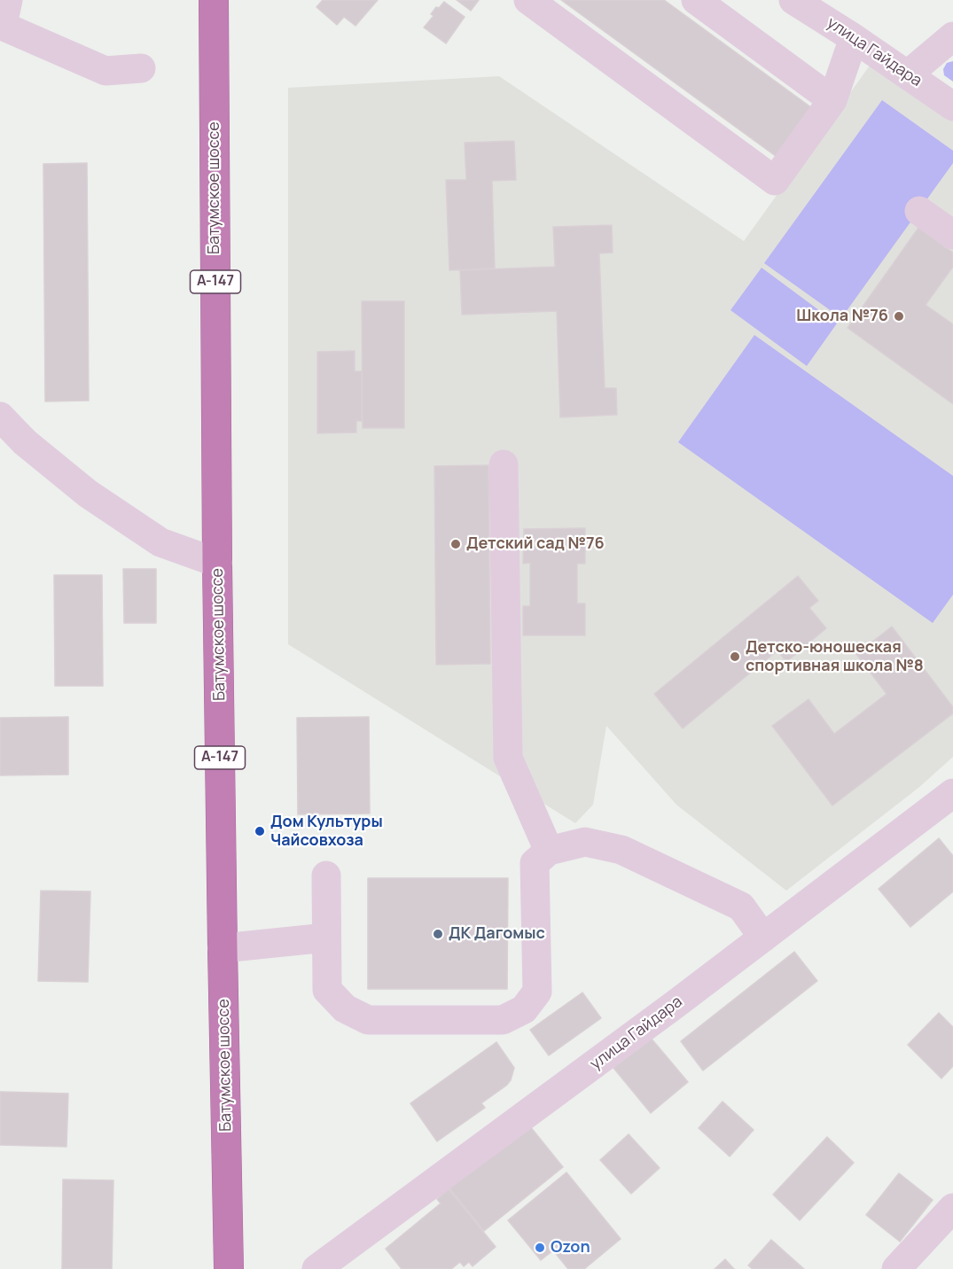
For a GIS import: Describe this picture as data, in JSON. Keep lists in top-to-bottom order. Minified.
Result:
{"streets":{"highway":["Батумское шоссе","А-147"],"street":["улица Гайдара"]},"places":["Школа №76","Детский сад №76","Детско-юношеская спортивная школа №8","Дом Культуры Чайсовхоза","ДК Дагомыс","Ozon"]}
